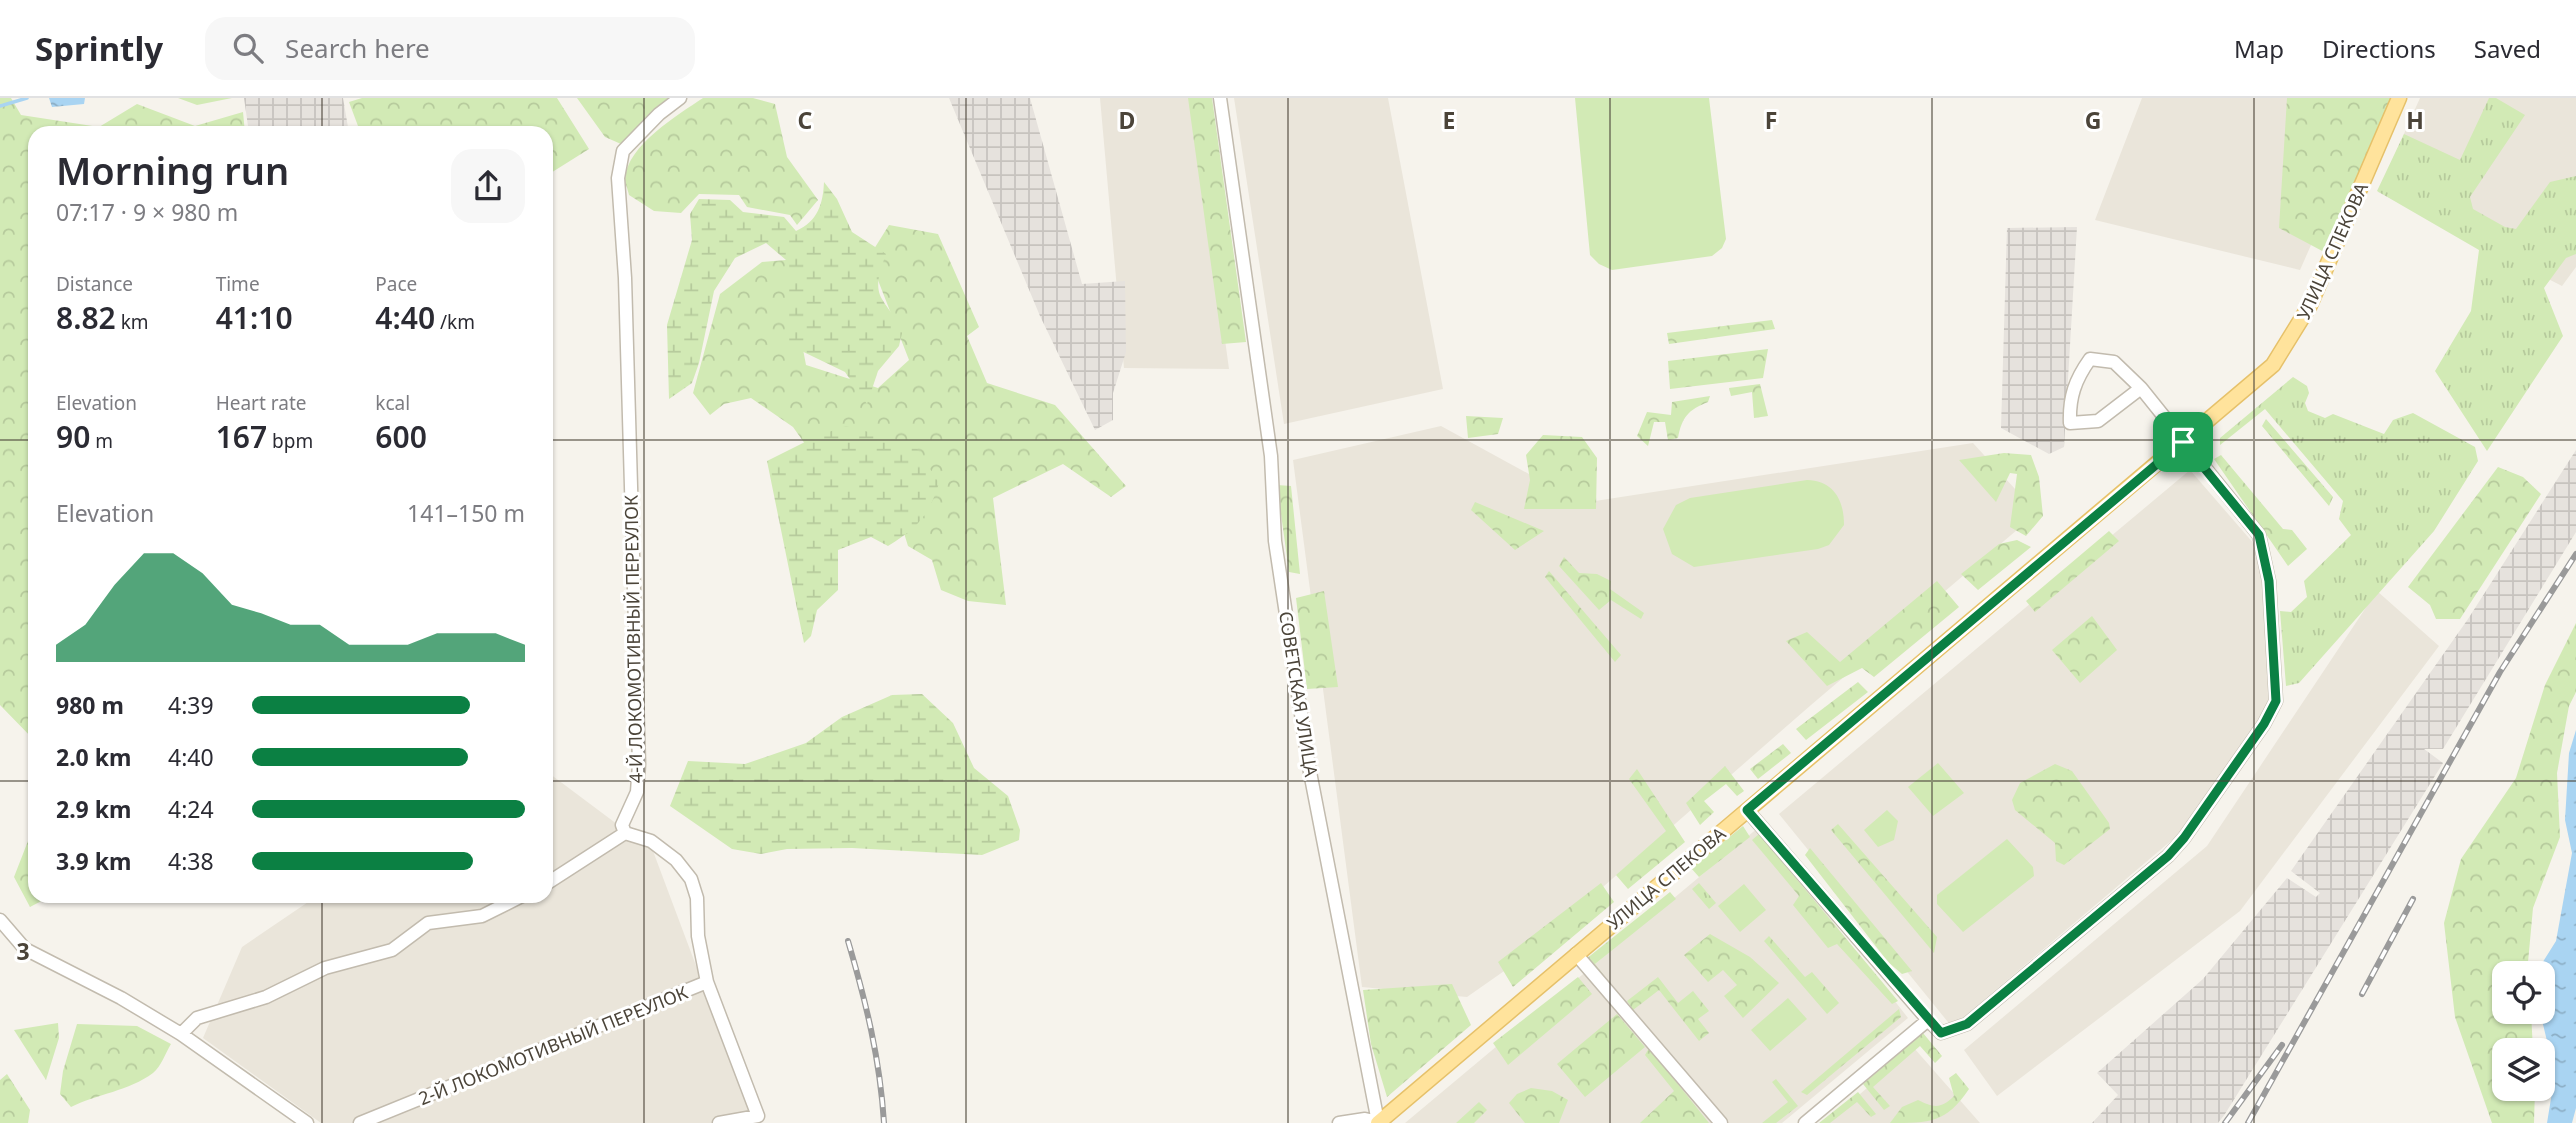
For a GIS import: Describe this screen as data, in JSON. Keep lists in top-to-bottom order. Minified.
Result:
{"streets":{"main road":["УЛИЦА СПЕКОВА"],"street":["4-Й ЛОКОМОТИВНЫЙ ПЕРЕУЛОК","СОВЕТСКАЯ УЛИЦА","2-Й ЛОКОМОТИВНЫЙ ПЕРЕУЛОК"]},"crossings":[["УЛИЦА СПЕКОВА","СОВЕТСКАЯ УЛИЦА"]],"page":{"header":"Sprintly","search":"Search here","nav":["Map","Directions","Saved"],"heading":["Morning run","07:17 · 9 × 980 m"],"stats":[["Distance","8.82 km"],["Time","41:10"],["Pace","4:40 /km"],["Elevation","90 m"],["Heart rate","167 bpm"],["kcal","600"]],"chart":["Elevation","141–150 m"],"list":[{"name":"980 m","note":"4:39"},{"name":"2.0 km","note":"4:40"},{"name":"2.9 km","note":"4:24"},{"name":"3.9 km","note":"4:38"}]},"grid":{"columns":["C","D","E","F","G","H"],"rows":["3"]}}
